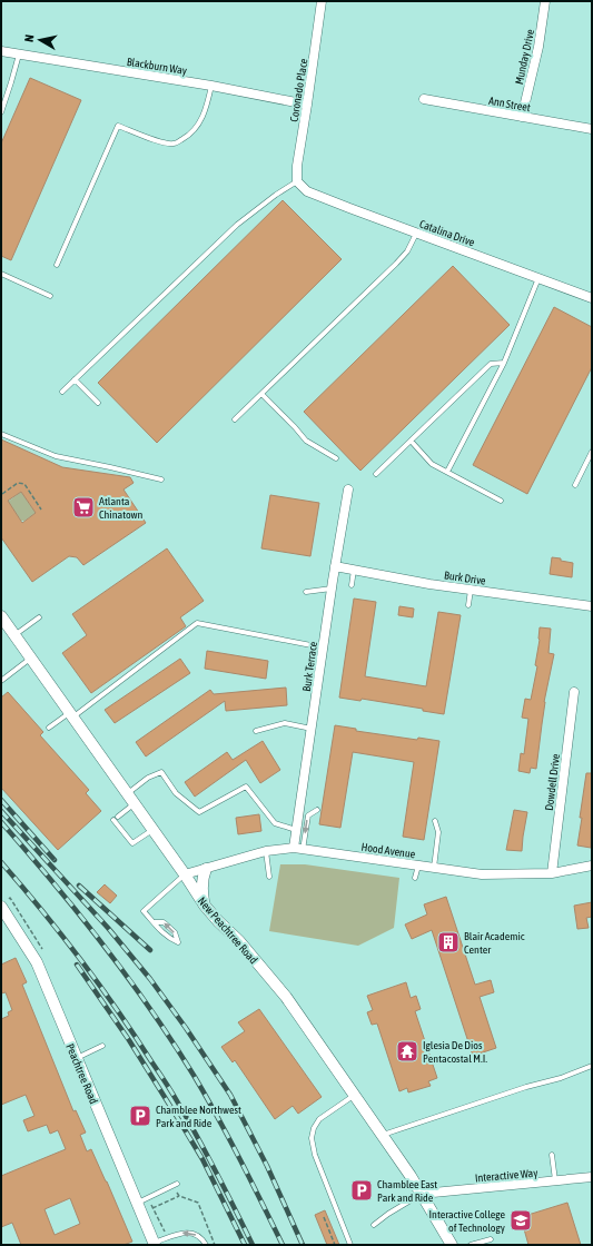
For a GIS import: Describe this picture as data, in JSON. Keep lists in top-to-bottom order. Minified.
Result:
{"streets":{"street":["Munday Drive","Blackburn Way","Coronado Place","Ann Street","Catalina Drive","Burk Drive","Burk Terrace","Dowdell Drive","Hood Avenue","New Peachtree Road","Peachtree Road","Interactive Way"]},"crossings":[["Munday Drive","Ann Street"],["Blackburn Way","Coronado Place"],["Coronado Place","Catalina Drive"],["Burk Drive","Burk Terrace"],["Burk Terrace","Hood Avenue"],["Dowdell Drive","Hood Avenue"],["Hood Avenue","New Peachtree Road"],["New Peachtree Road","Interactive Way"]],"places":{"supermarket":["Atlanta Chinatown"],"building":["Blair Academic Center"],"temple":["Iglesia De Dios Pentacostal M.I."],"parking":["Chamblee Northwest Park and Ride","Chamblee East Park and Ride"],"school or university":["Interactive College of Technology"]},"north":"left"}
